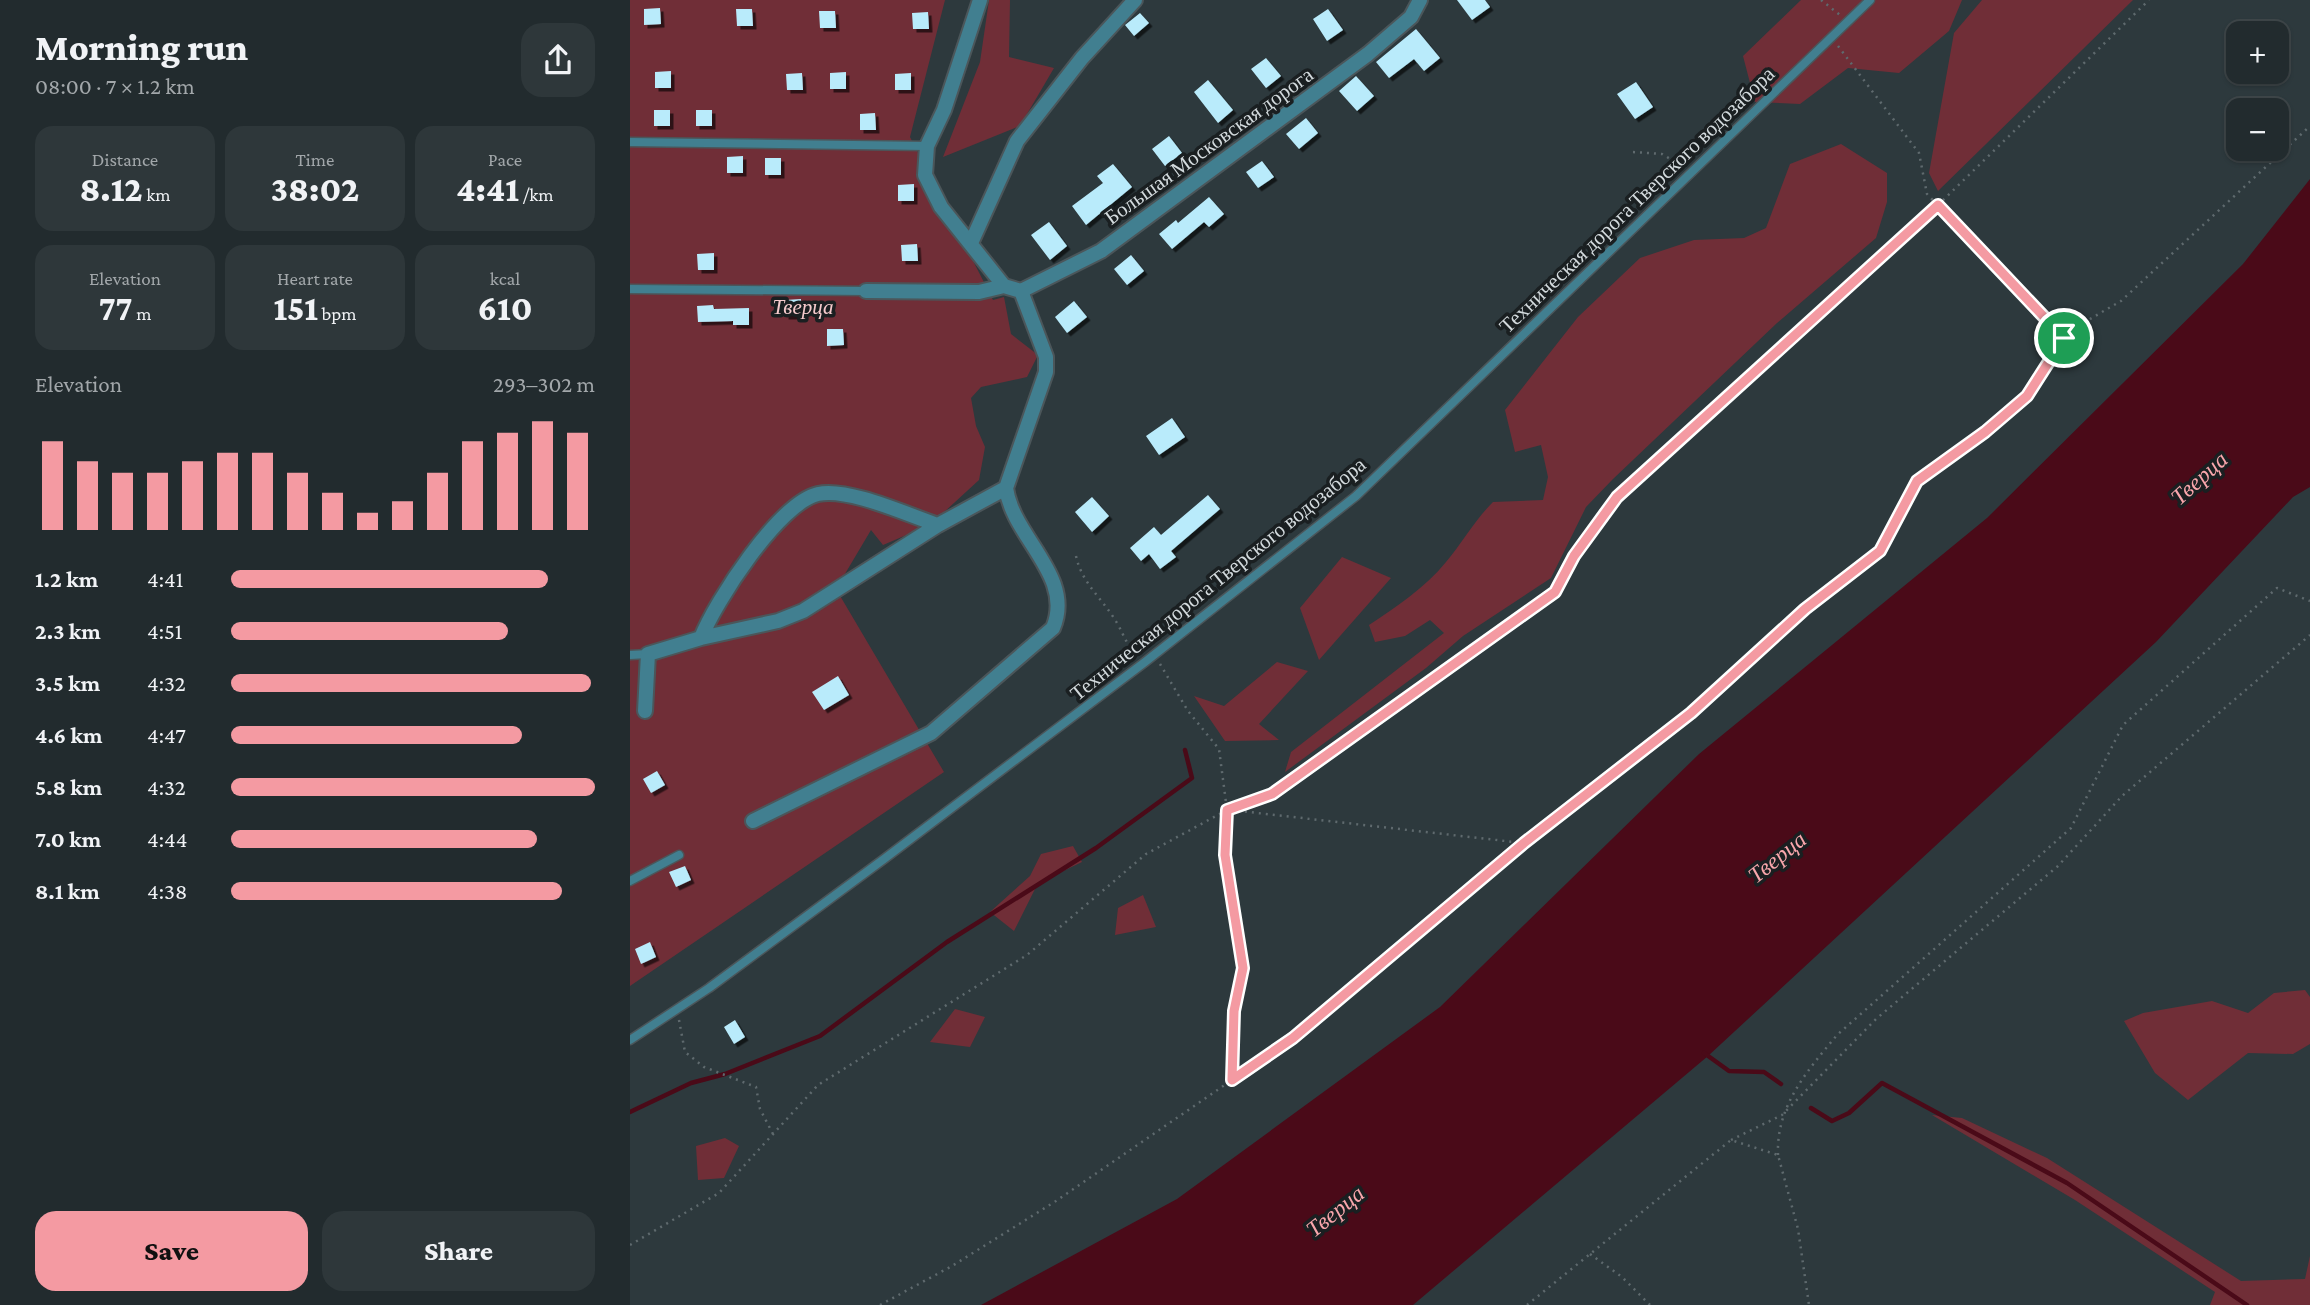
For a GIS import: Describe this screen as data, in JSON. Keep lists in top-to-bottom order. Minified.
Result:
{"streets":{"street":["Большая Московская дорога"],"lane":["Техническая дорога Тверского водозабора"]},"water":["Тверца"],"parks":["Тверца"],"page":{"heading":["Morning run","08:00 · 7 × 1.2 km"],"map_buttons":["+","−"],"stats":[["Distance","8.12 km"],["Time","38:02"],["Pace","4:41 /km"],["Elevation","77 m"],["Heart rate","151 bpm"],["kcal","610"]],"chart":["Elevation","293–302 m"],"list":[{"name":"1.2 km","note":"4:41"},{"name":"2.3 km","note":"4:51"},{"name":"3.5 km","note":"4:32"},{"name":"4.6 km","note":"4:47"},{"name":"5.8 km","note":"4:32"},{"name":"7.0 km","note":"4:44"},{"name":"8.1 km","note":"4:38"}],"buttons":["Save","Share"]}}
